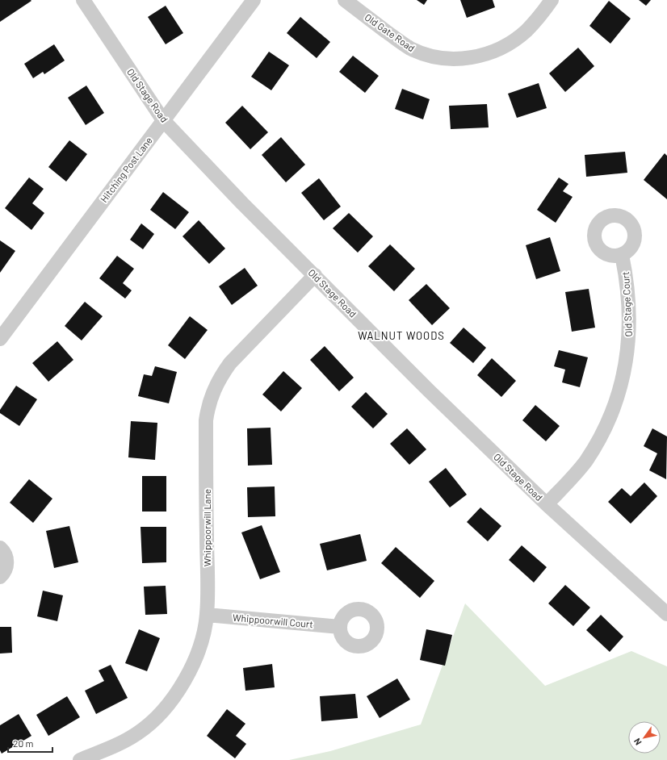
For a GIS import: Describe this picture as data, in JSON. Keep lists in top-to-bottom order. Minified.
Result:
{"streets":{"street":["Old Gate Road","Old Stage Road","Hitching Post Lane","Old Stage Court","Whippoorwill Lane","Whippoorwill Court"]},"crossings":[["Old Stage Road","Hitching Post Lane"],["Old Stage Road","Old Stage Court"],["Old Stage Road","Whippoorwill Lane"],["Whippoorwill Lane","Whippoorwill Court"]],"districts":["WALNUT WOODS"],"scale_bar":"20 m","north":"bottom left"}
